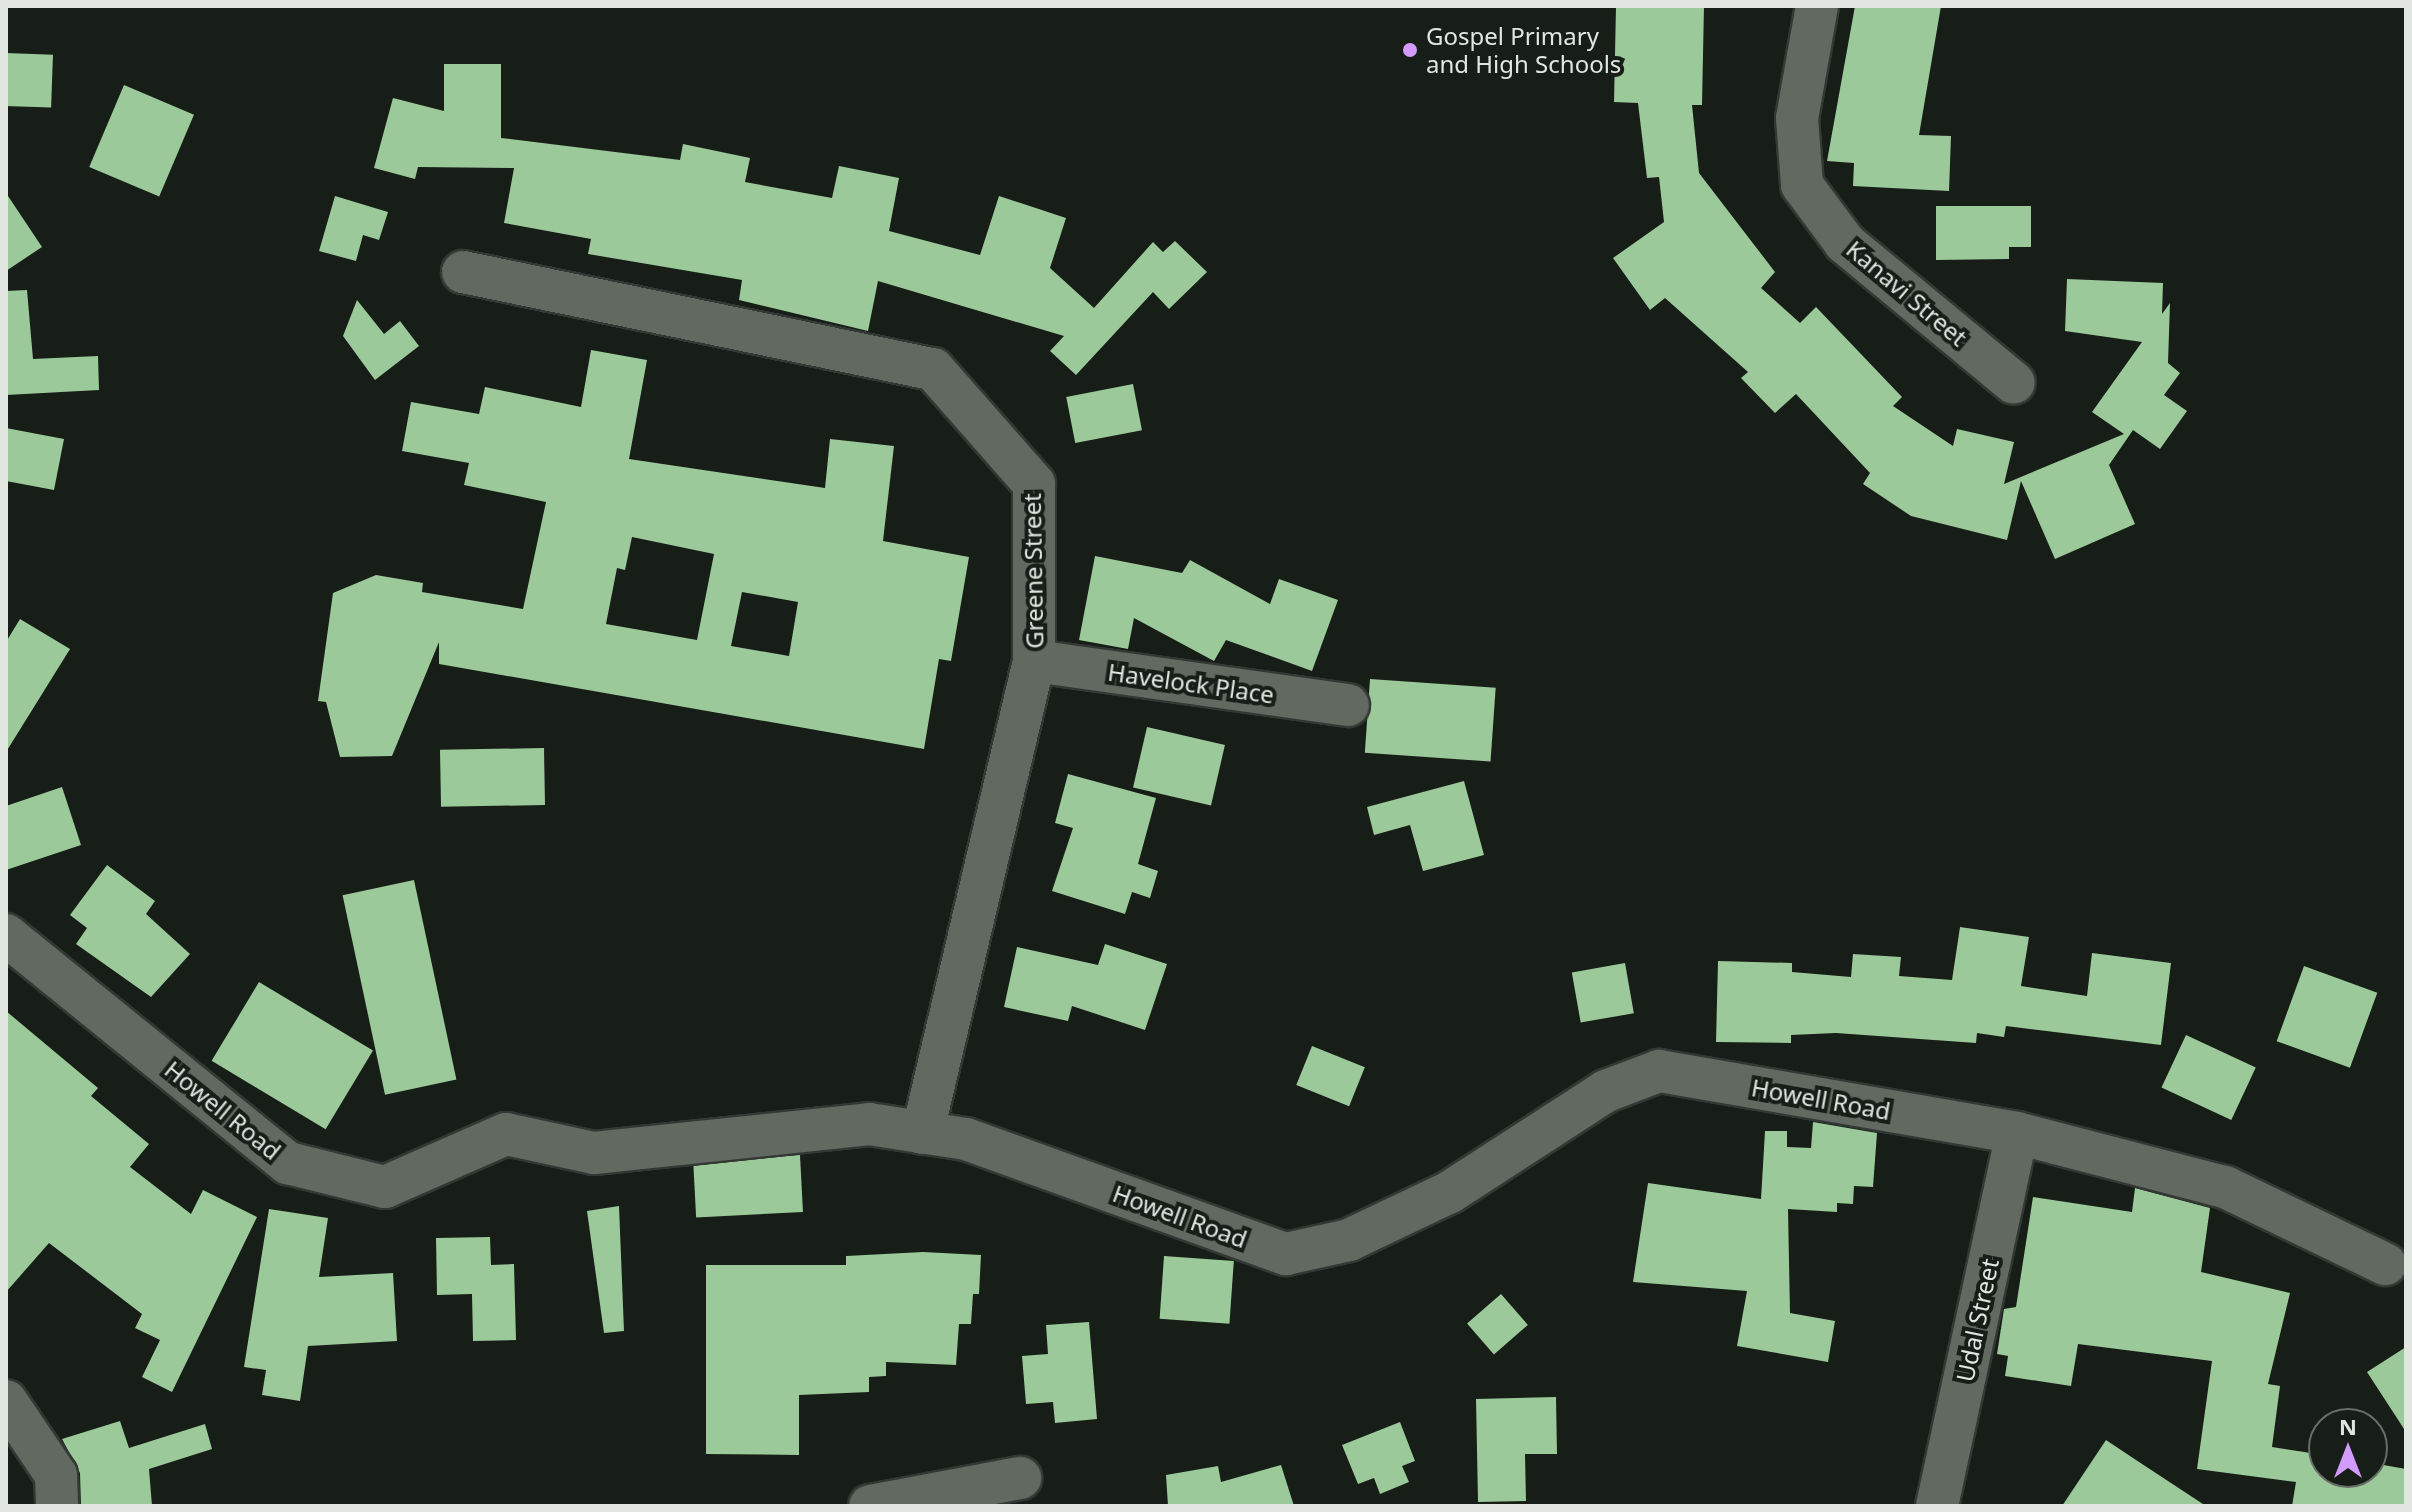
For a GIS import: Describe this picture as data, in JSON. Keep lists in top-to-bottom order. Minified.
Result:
{"streets":{"street":["Kanavi Street","Greene Street","Havelock Place","Howell Road","Udal Street"]},"crossings":[["Greene Street","Havelock Place"],["Greene Street","Howell Road"],["Howell Road","Udal Street"]],"places":["Gospel Primary and High Schools"],"north":"top"}
